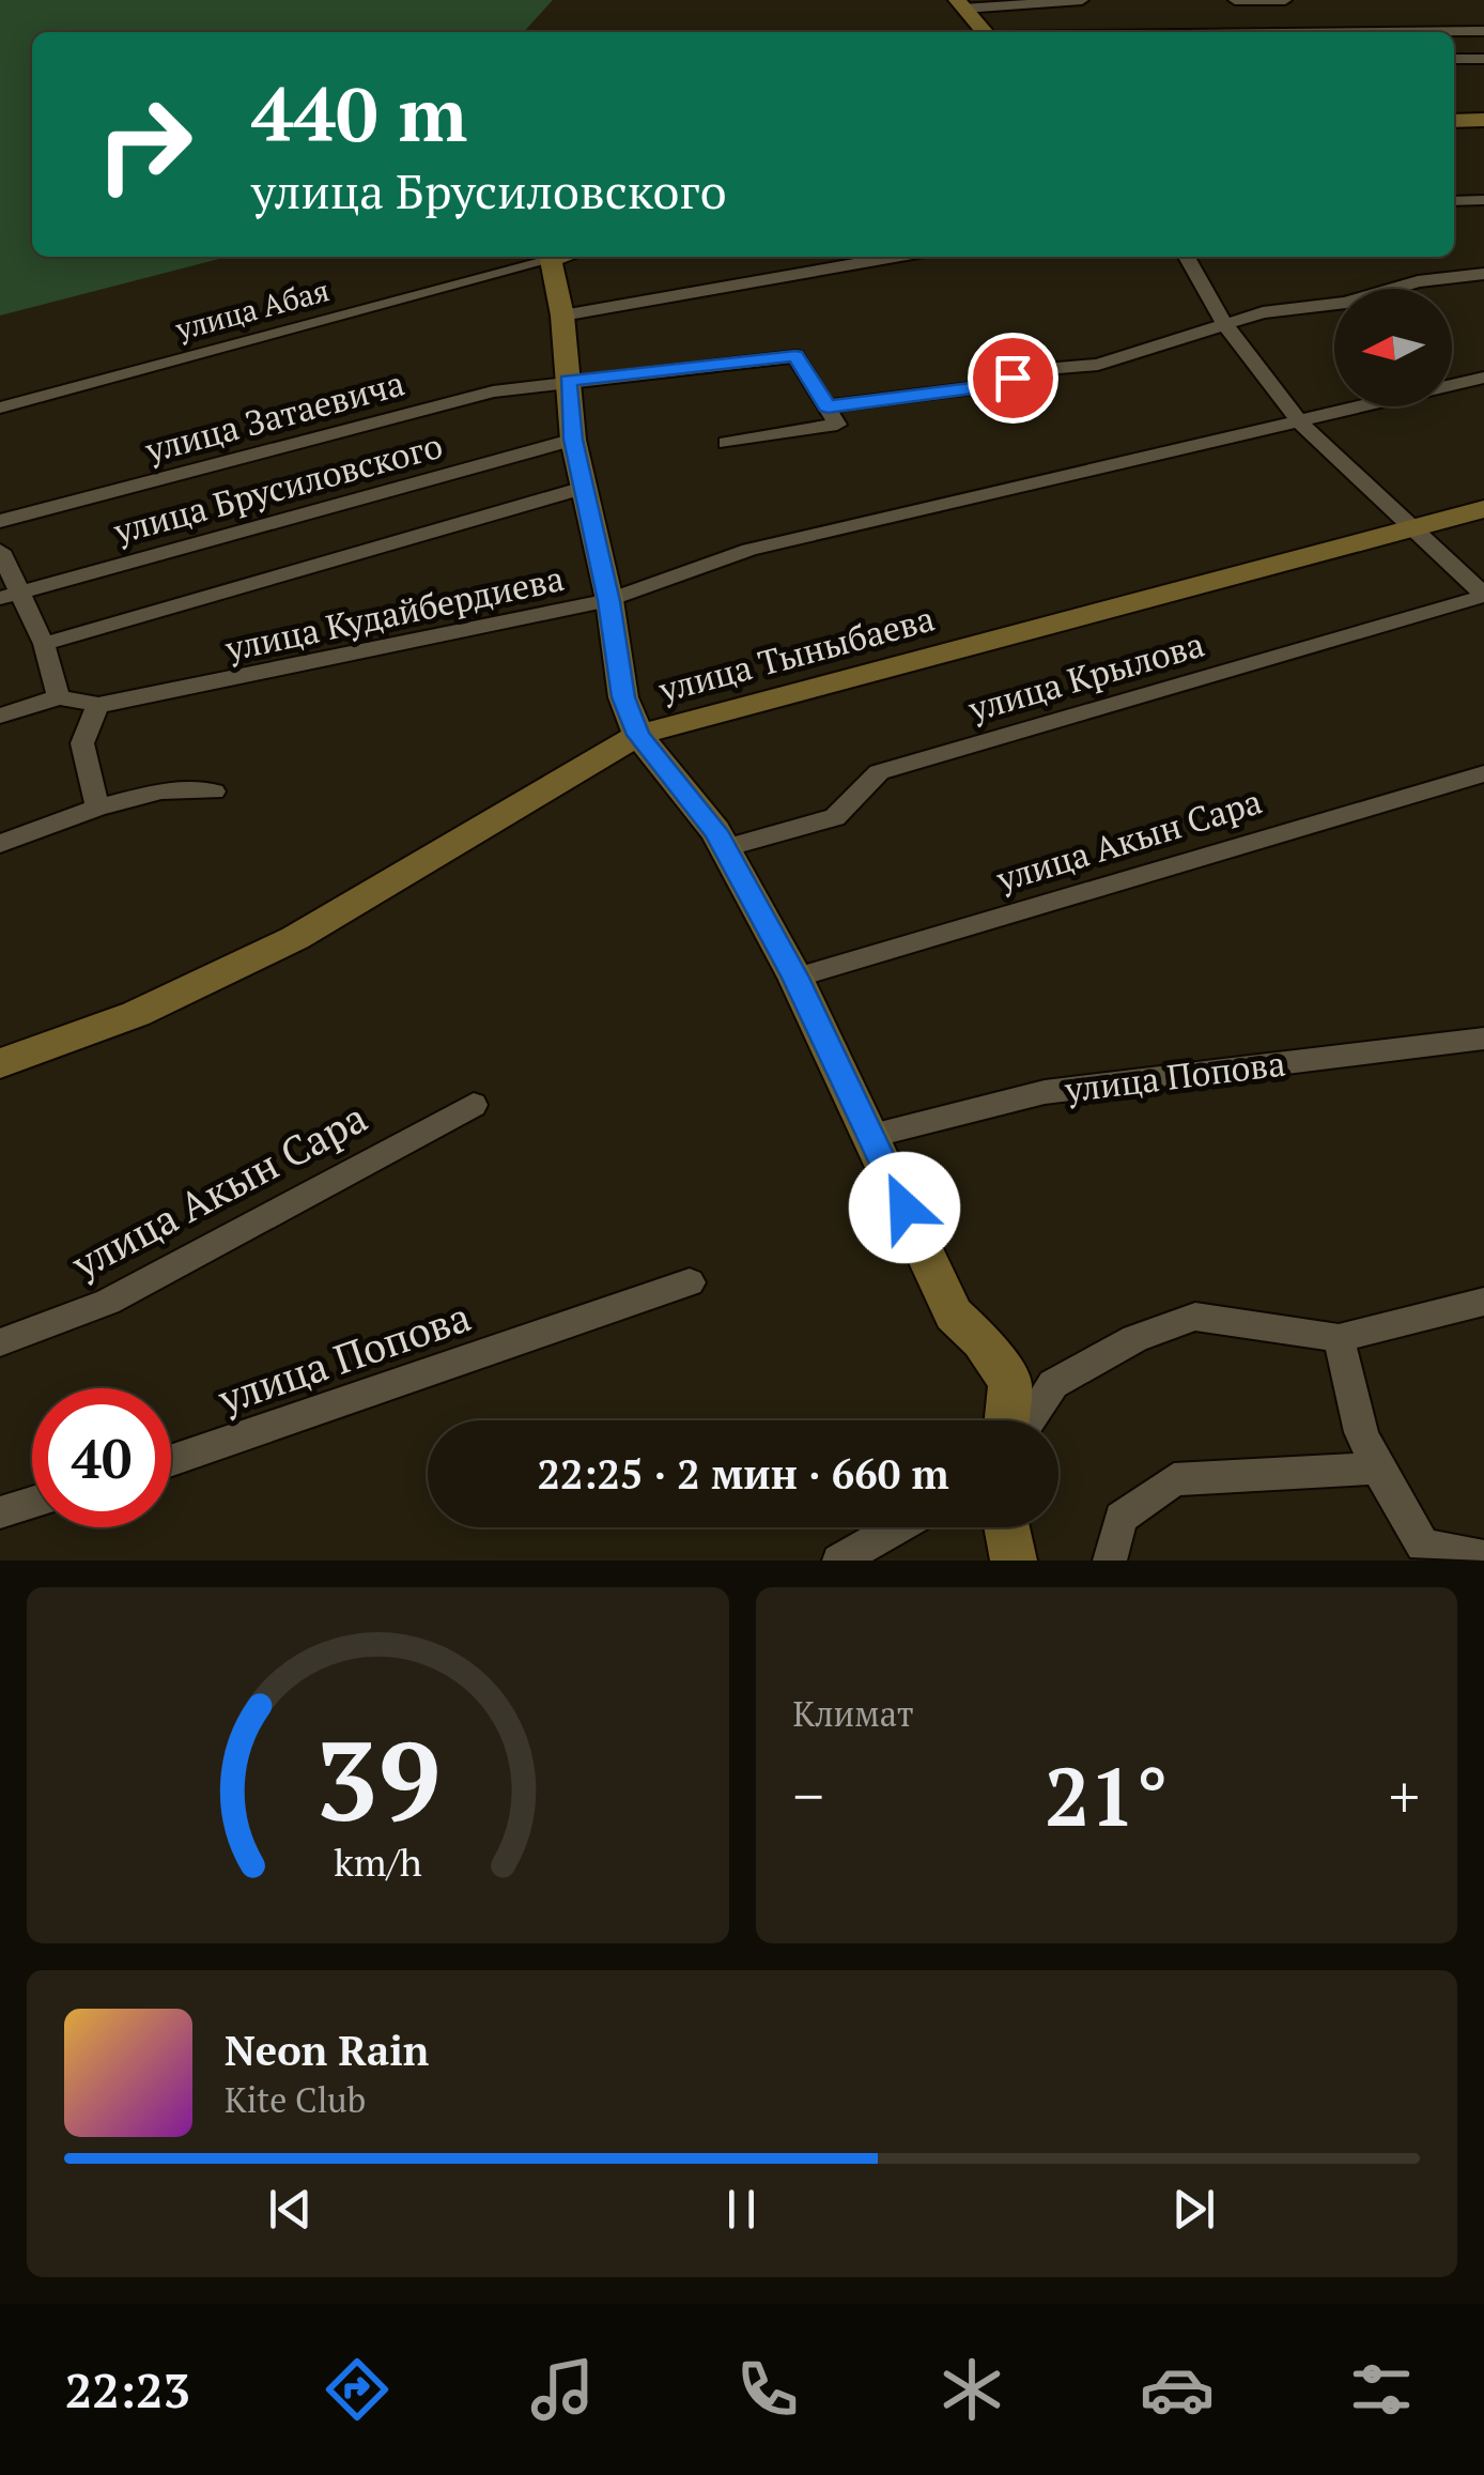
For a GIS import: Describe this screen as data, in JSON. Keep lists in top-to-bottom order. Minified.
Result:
{"streets":{"street":["улица Абая","улица Затаевича","улица Брусиловского","улица Кудайбердиева","улица Тыныбаева","улица Крылова","улица Акын Сара","улица Попова"]},"north":"left","page":{"turn":["440 m","улица Брусиловского"],"limit":"40","trip":"22:25 · 2 мин · 660 m","tile":"Климат","heat":["−","21°","+"],"song":["Neon Rain","Kite Club"],"tabs":"22:23","gauge":["39","km/h"]}}
